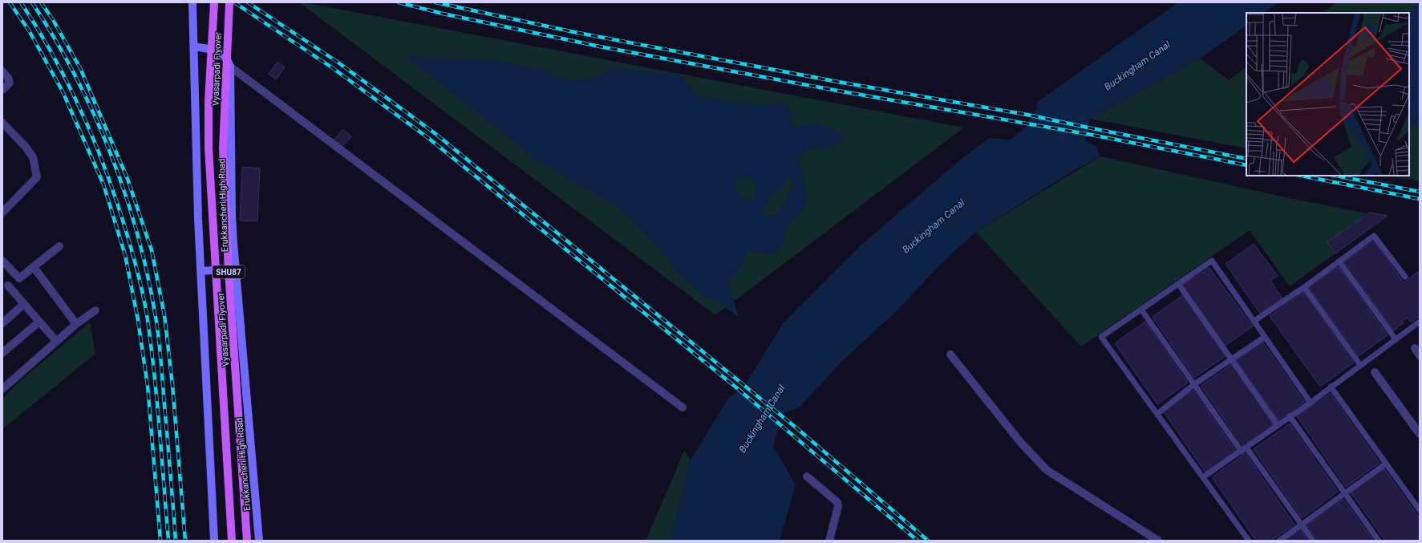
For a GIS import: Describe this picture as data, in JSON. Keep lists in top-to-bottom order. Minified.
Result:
{"streets":{"main road":["Vyasarpadi Flyover","SHU87"],"street":["Erukkancheri High Road"]},"water":["Buckingham Canal"]}
